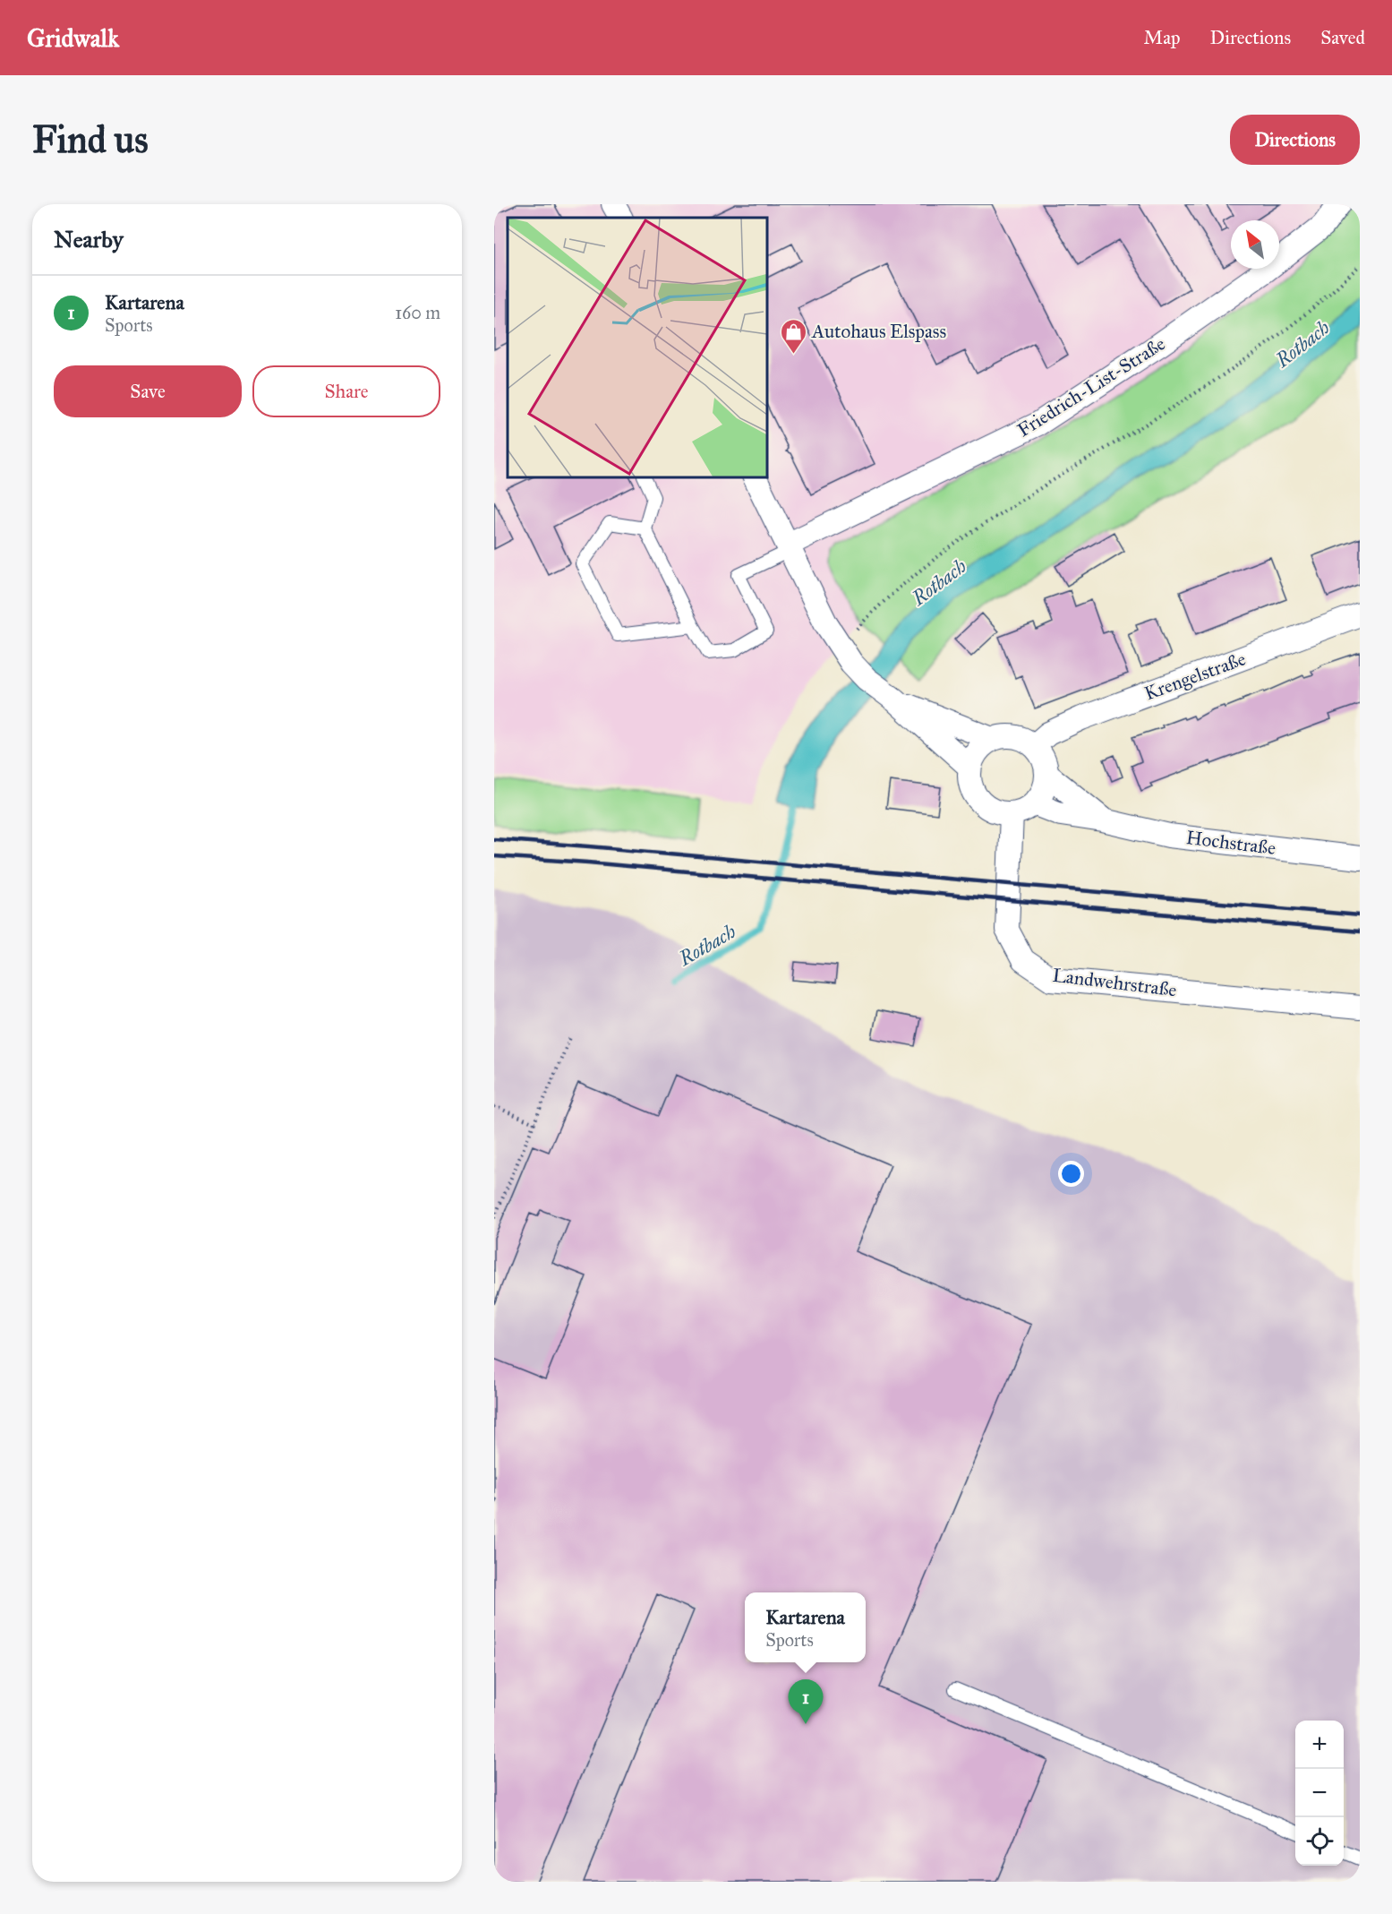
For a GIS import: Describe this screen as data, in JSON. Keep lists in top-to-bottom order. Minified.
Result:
{"streets":{"street":["Friedrich-List-Straße","Krengelstraße","Hochstraße","Landwehrstraße"]},"crossings":[["Krengelstraße","Hochstraße"],["Krengelstraße","Landwehrstraße"],["Hochstraße","Landwehrstraße"]],"water":["Rotbach"],"places":{"shop":["Autohaus Elspass"]},"north":"top left","page":{"header":"Gridwalk","nav":["Map","Directions","Saved"],"buttons":["Directions",["Save","Share"]],"title":"Find us","heading":"Nearby","list":[{"mark":"1","name":"Kartarena","note":"Sports","value":"160 m"}],"popup":["Kartarena","Sports"],"pins":"1","map_buttons":["+","−"]}}
